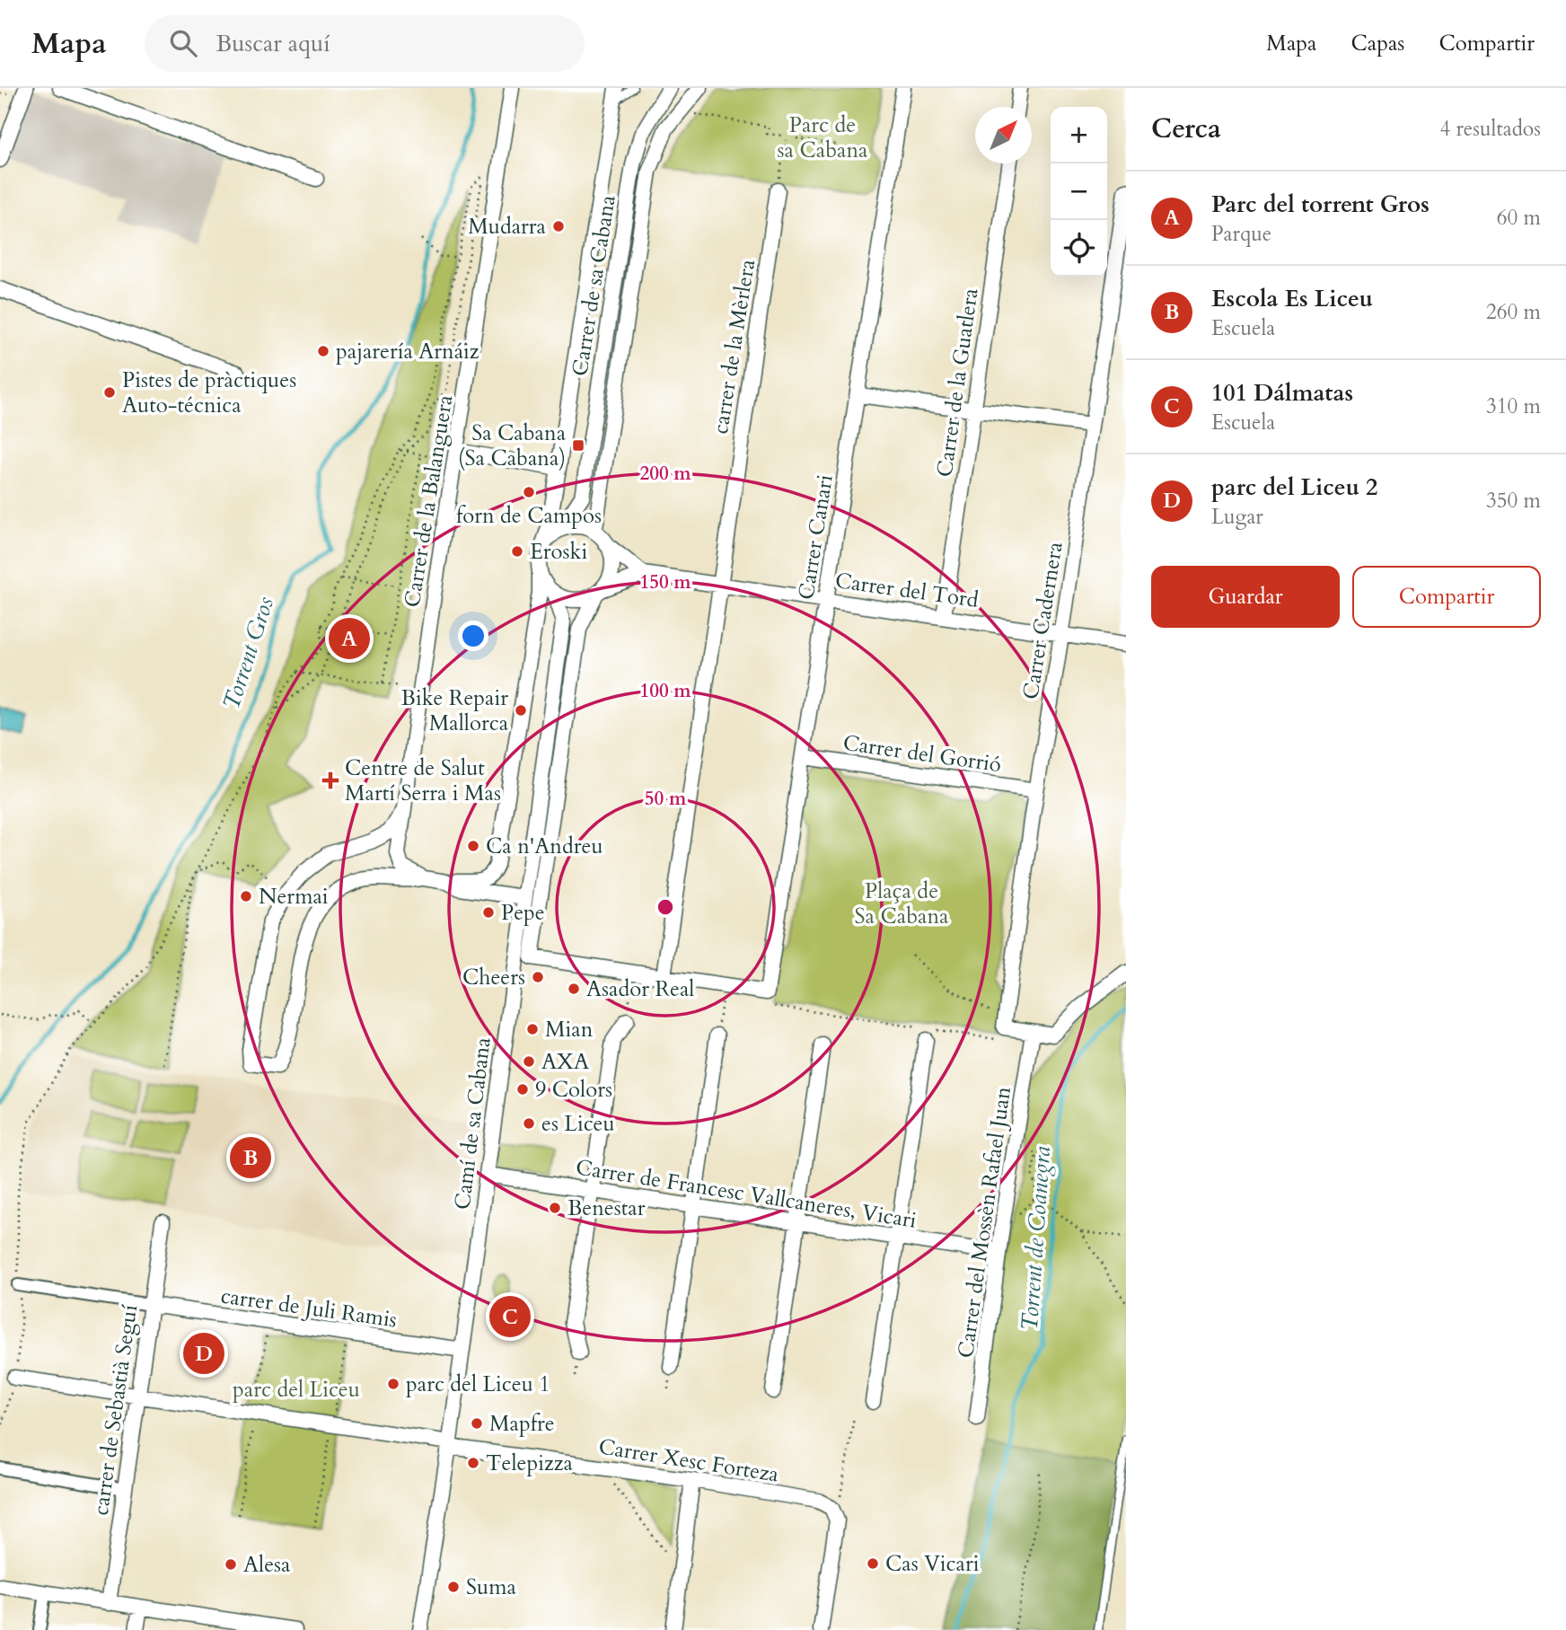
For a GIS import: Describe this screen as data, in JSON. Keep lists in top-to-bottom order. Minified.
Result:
{"streets":{"street":["Carrer de sa Cabana","carrer de la Mèrlera","Carrer de la Guatlera","Carrer de la Balanguera","Carrer Canari","Carrer del Tord","Carrer Cadernera","Carrer del Gorrió","Camí de sa Cabana","Carrer de Francesc Vallcaneres, Vicari","Carrer del Mossèn Rafael Juan","carrer de Juli Ramis","carrer de Sebastià Seguí","Carrer Xesc Forteza"]},"crossings":[["Carrer de sa Cabana","Carrer del Tord"],["carrer de la Mèrlera","Carrer del Tord"],["Carrer de la Guatlera","Carrer del Tord"],["Carrer Canari","Carrer del Tord"],["Carrer Canari","Carrer del Gorrió"],["Carrer del Tord","Carrer Cadernera"],["Carrer Cadernera","Carrer del Gorrió"],["Camí de sa Cabana","Carrer de Francesc Vallcaneres, Vicari"],["Camí de sa Cabana","carrer de Juli Ramis"],["Camí de sa Cabana","Carrer Xesc Forteza"],["Carrer de Francesc Vallcaneres, Vicari","Carrer del Mossèn Rafael Juan"],["carrer de Juli Ramis","carrer de Sebastià Seguí"],["carrer de Sebastià Seguí","Carrer Xesc Forteza"]],"water":["Torrent Gros","Torrent de Coanegra"],"parks":["Parc de sa Cabana","Plaça de Sa Cabana","parc del Liceu"],"places":{"other":["Mudarra","pajarería Arnáiz","Pistes de pràctiques Auto-técnica","forn de Campos","Eroski","Bike Repair Mallorca","Ca n'Andreu","Nermai","Pepe","Cheers","Asador Real","Mian","AXA","9 Colors","es Liceu","Benestar","parc del Liceu 1","Mapfre","Telepizza","Cas Vicari","Alesa","Suma"],"transit":["Sa Cabana (Sa Cabana)"],"health":["Centre de Salut Martí Serra i Mas"]},"north":"top right","page":{"header":"Mapa","search":"Buscar aquí","nav":["Mapa","Capas","Compartir"],"heading":["Cerca","4 resultados"],"map_buttons":["+","−"],"list":[{"mark":"A","name":"Parc del torrent Gros","note":"Parque","value":"60 m"},{"mark":"B","name":"Escola Es Liceu","note":"Escuela","value":"260 m"},{"mark":"C","name":"101 Dálmatas","note":"Escuela","value":"310 m"},{"mark":"D","name":"parc del Liceu 2","note":"Lugar","value":"350 m"}],"buttons":["Guardar","Compartir"],"pins":["A","B","C","D"]},"rings":["200 m","150 m","100 m","50 m"]}
